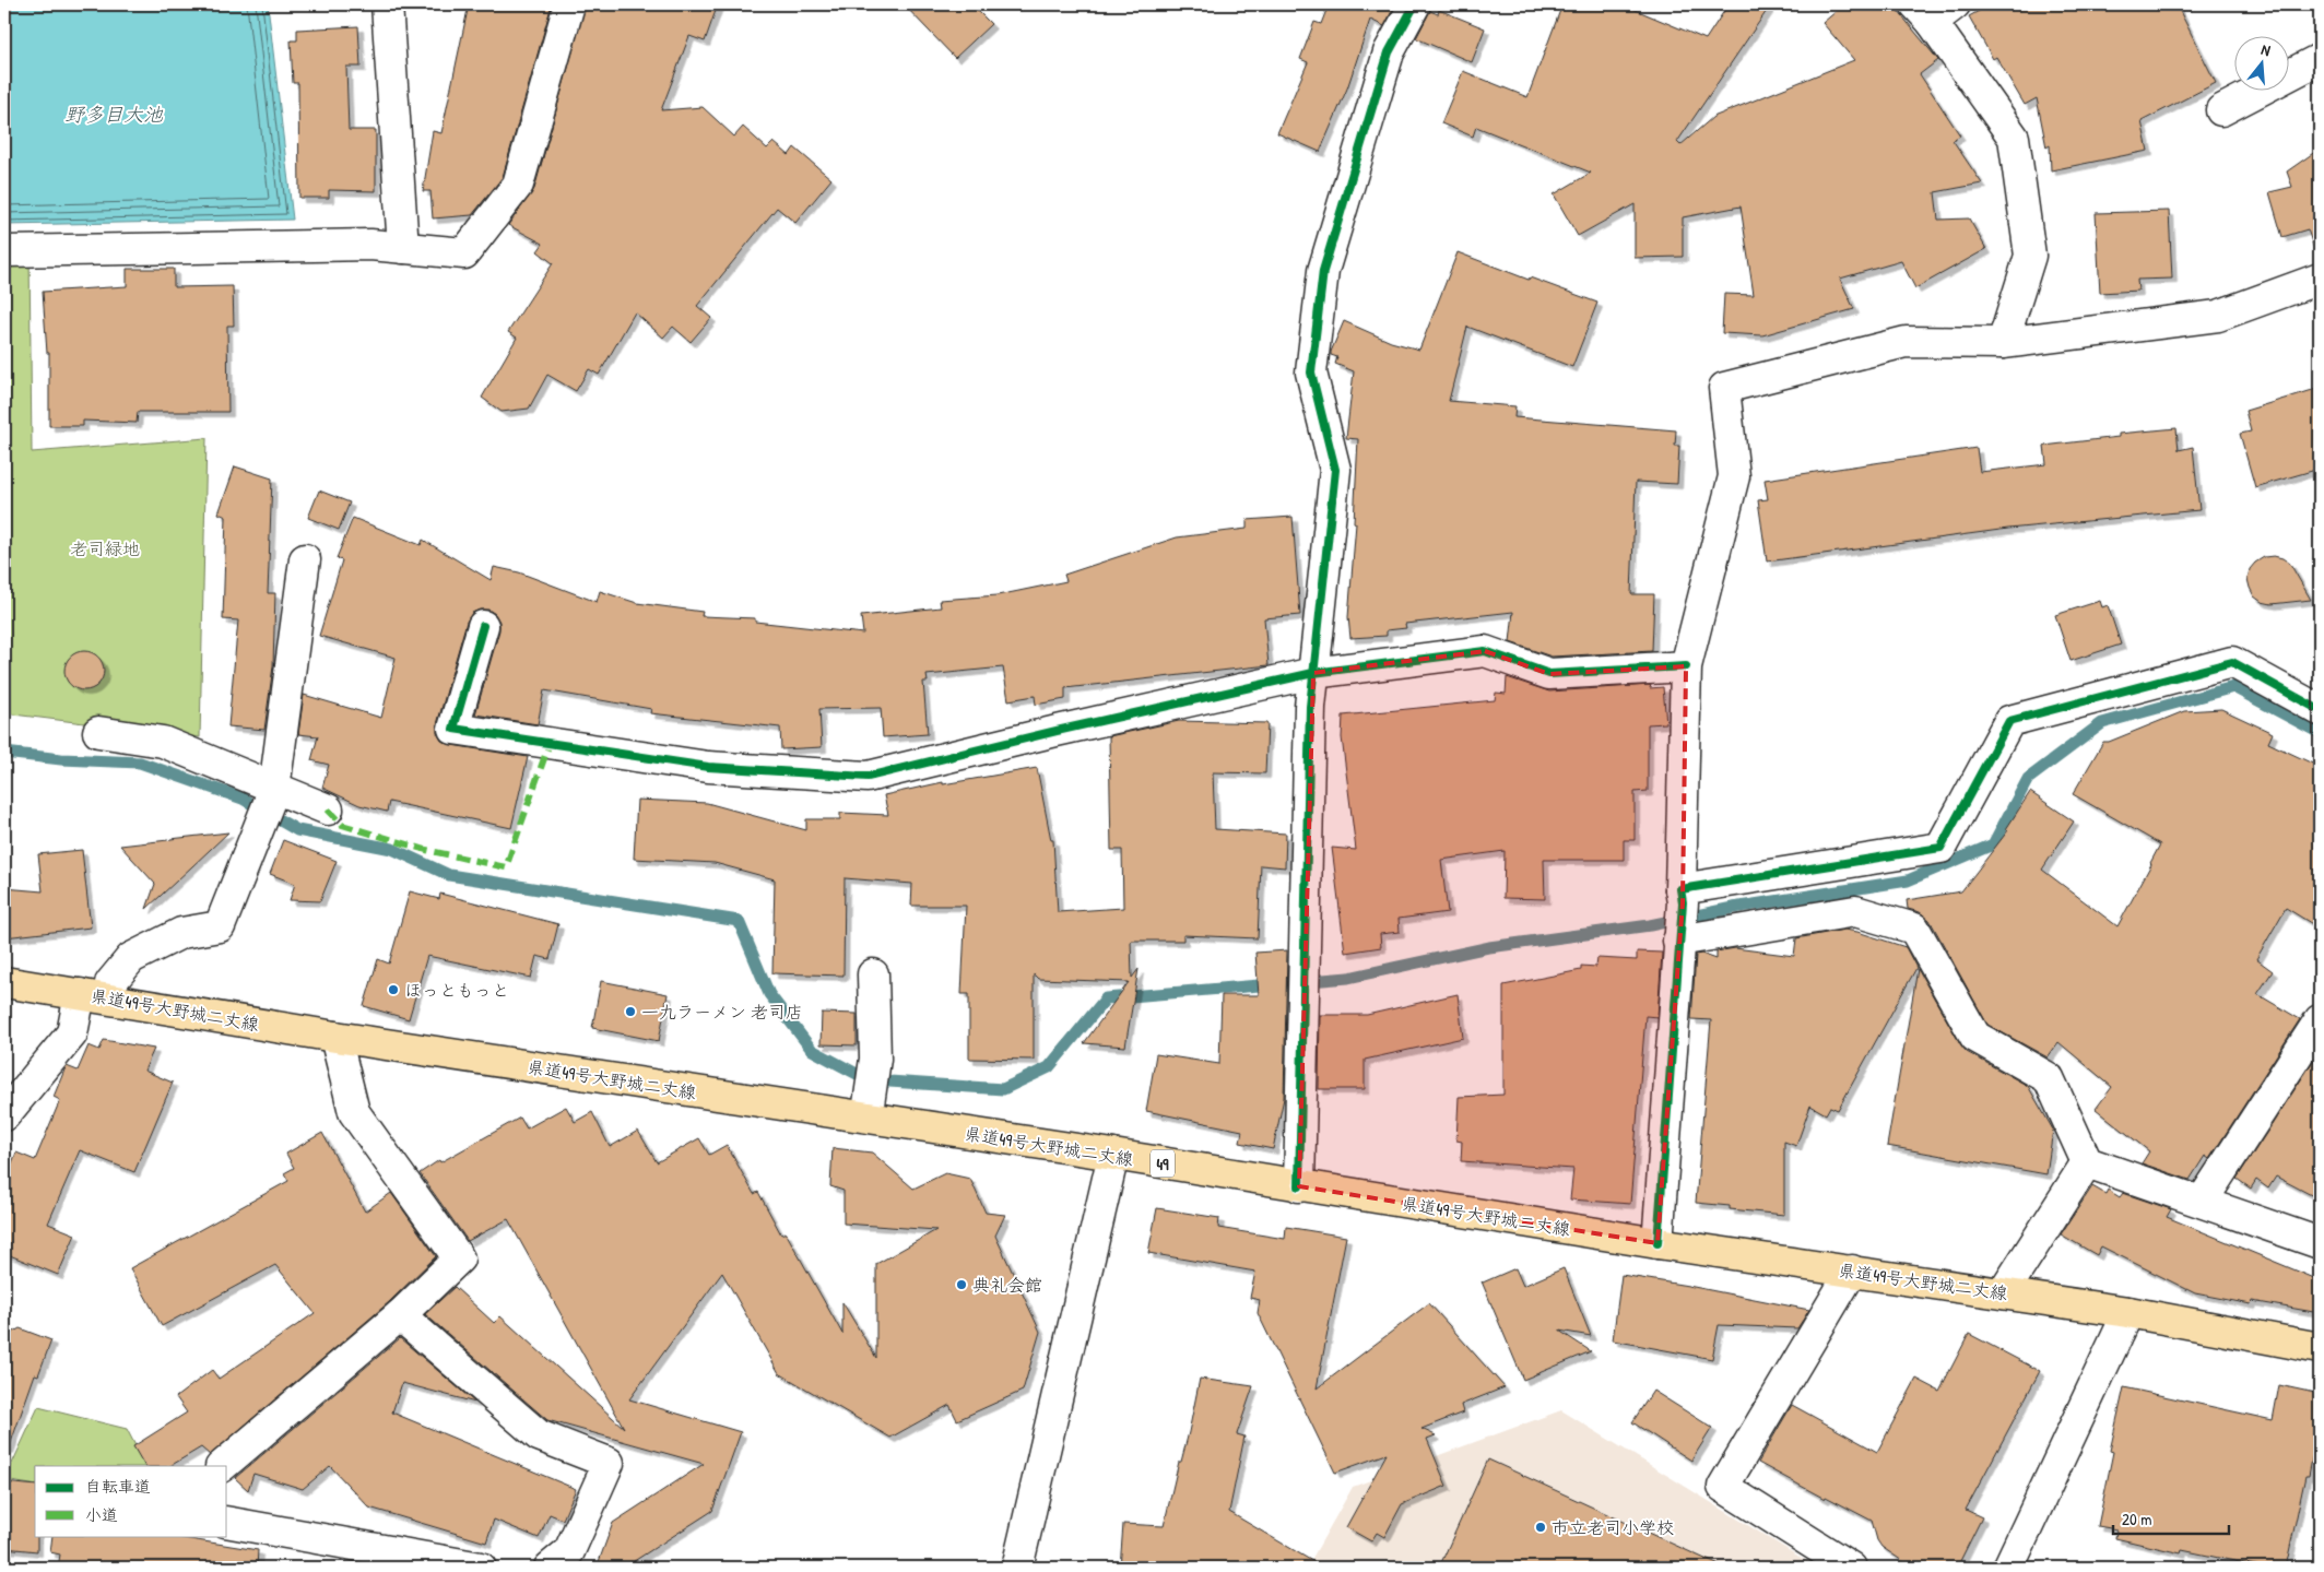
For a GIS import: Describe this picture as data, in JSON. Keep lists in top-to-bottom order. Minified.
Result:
{"streets":{"main road":["県道49号大野城二丈線","49"]},"water":["野多目大池"],"parks":["老司緑地"],"places":["ほっともっと","一九ラーメン 老司店","典礼会館","市立老司小学校"],"legend":["自転車道","小道"],"scale_bar":"20 m","north":"top"}
